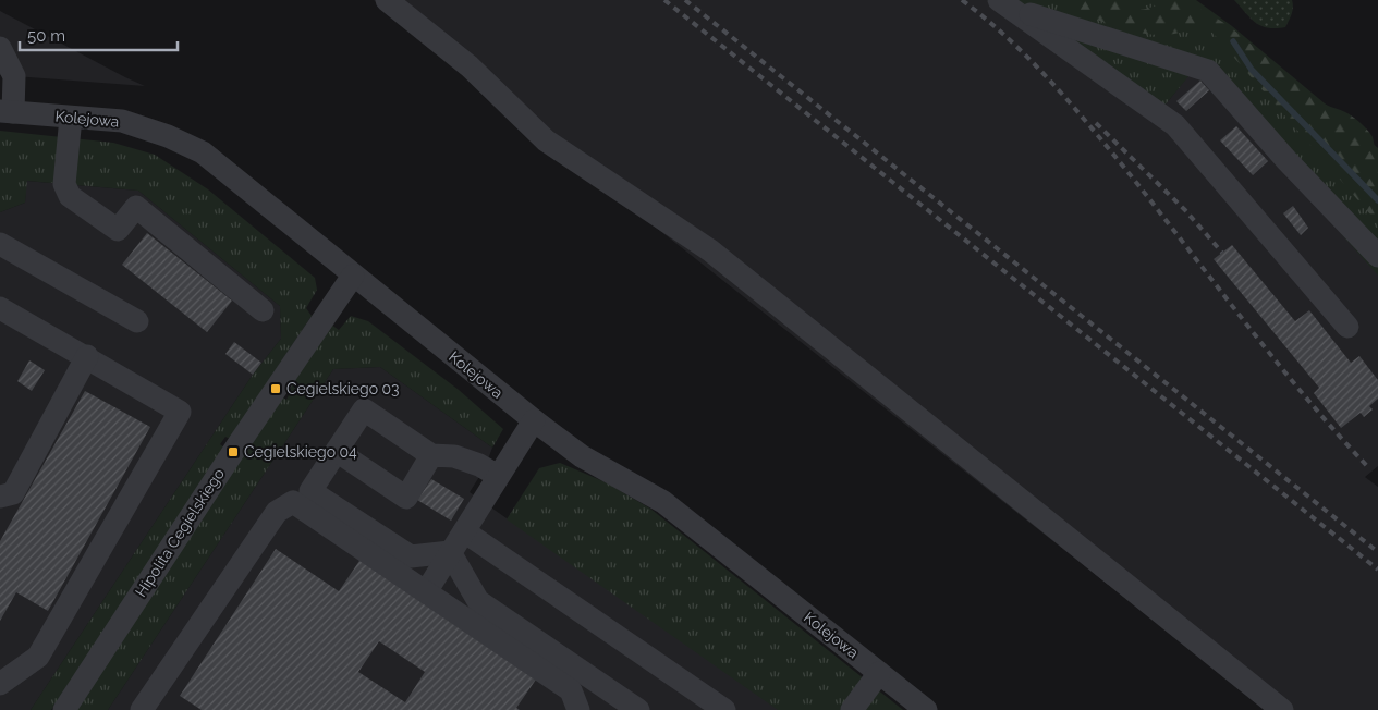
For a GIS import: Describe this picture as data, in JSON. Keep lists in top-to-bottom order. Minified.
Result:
{"streets":{"street":["Kolejowa","Hipolita Cegielskiego"]},"crossings":[["Kolejowa","Hipolita Cegielskiego"]],"places":{"transit":["Cegielskiego 03","Cegielskiego 04"]},"scale_bar":"50 m"}
